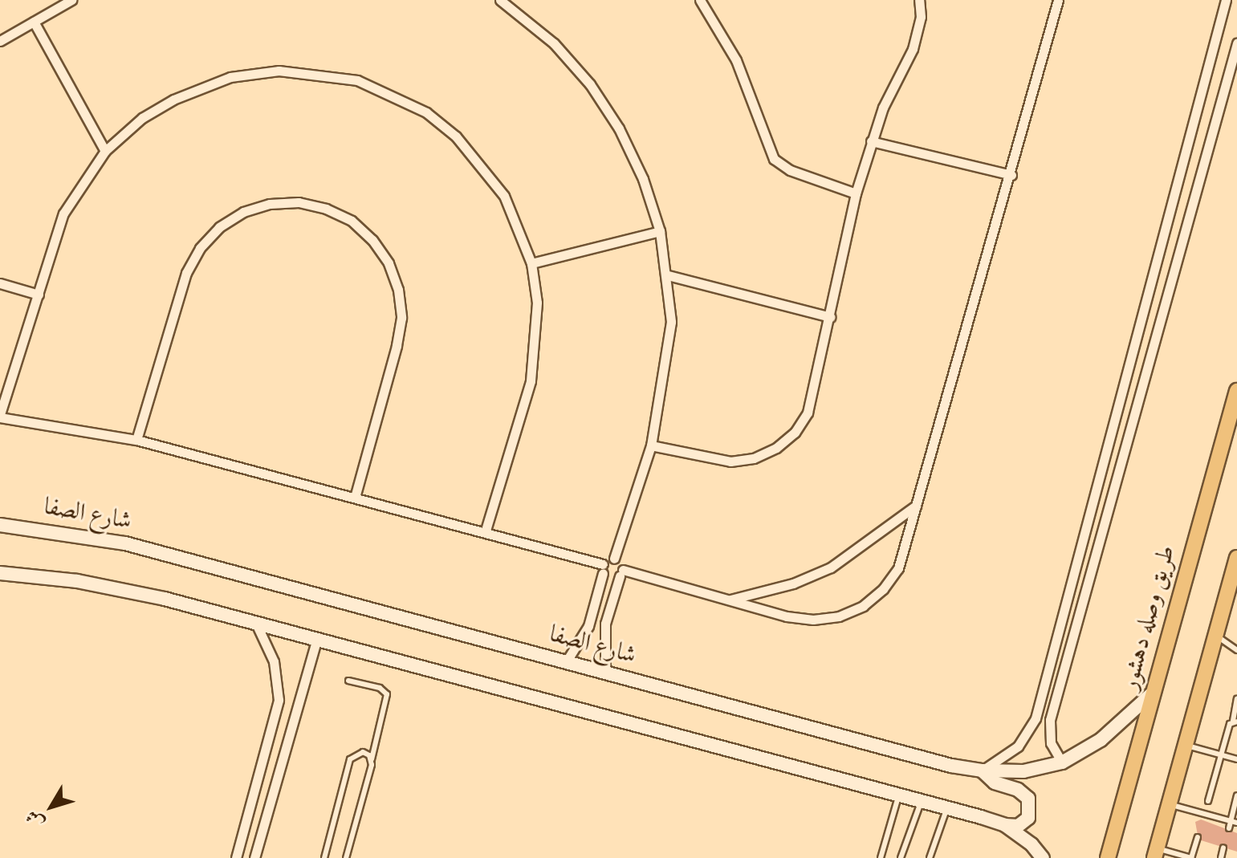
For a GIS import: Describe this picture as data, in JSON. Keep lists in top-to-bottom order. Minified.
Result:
{"streets":{"main road":["طريق وصله دهشور"],"street":["شارع الصفا"]},"crossings":[["شارع الصفا","طريق وصله دهشور"]],"north":"bottom left"}
